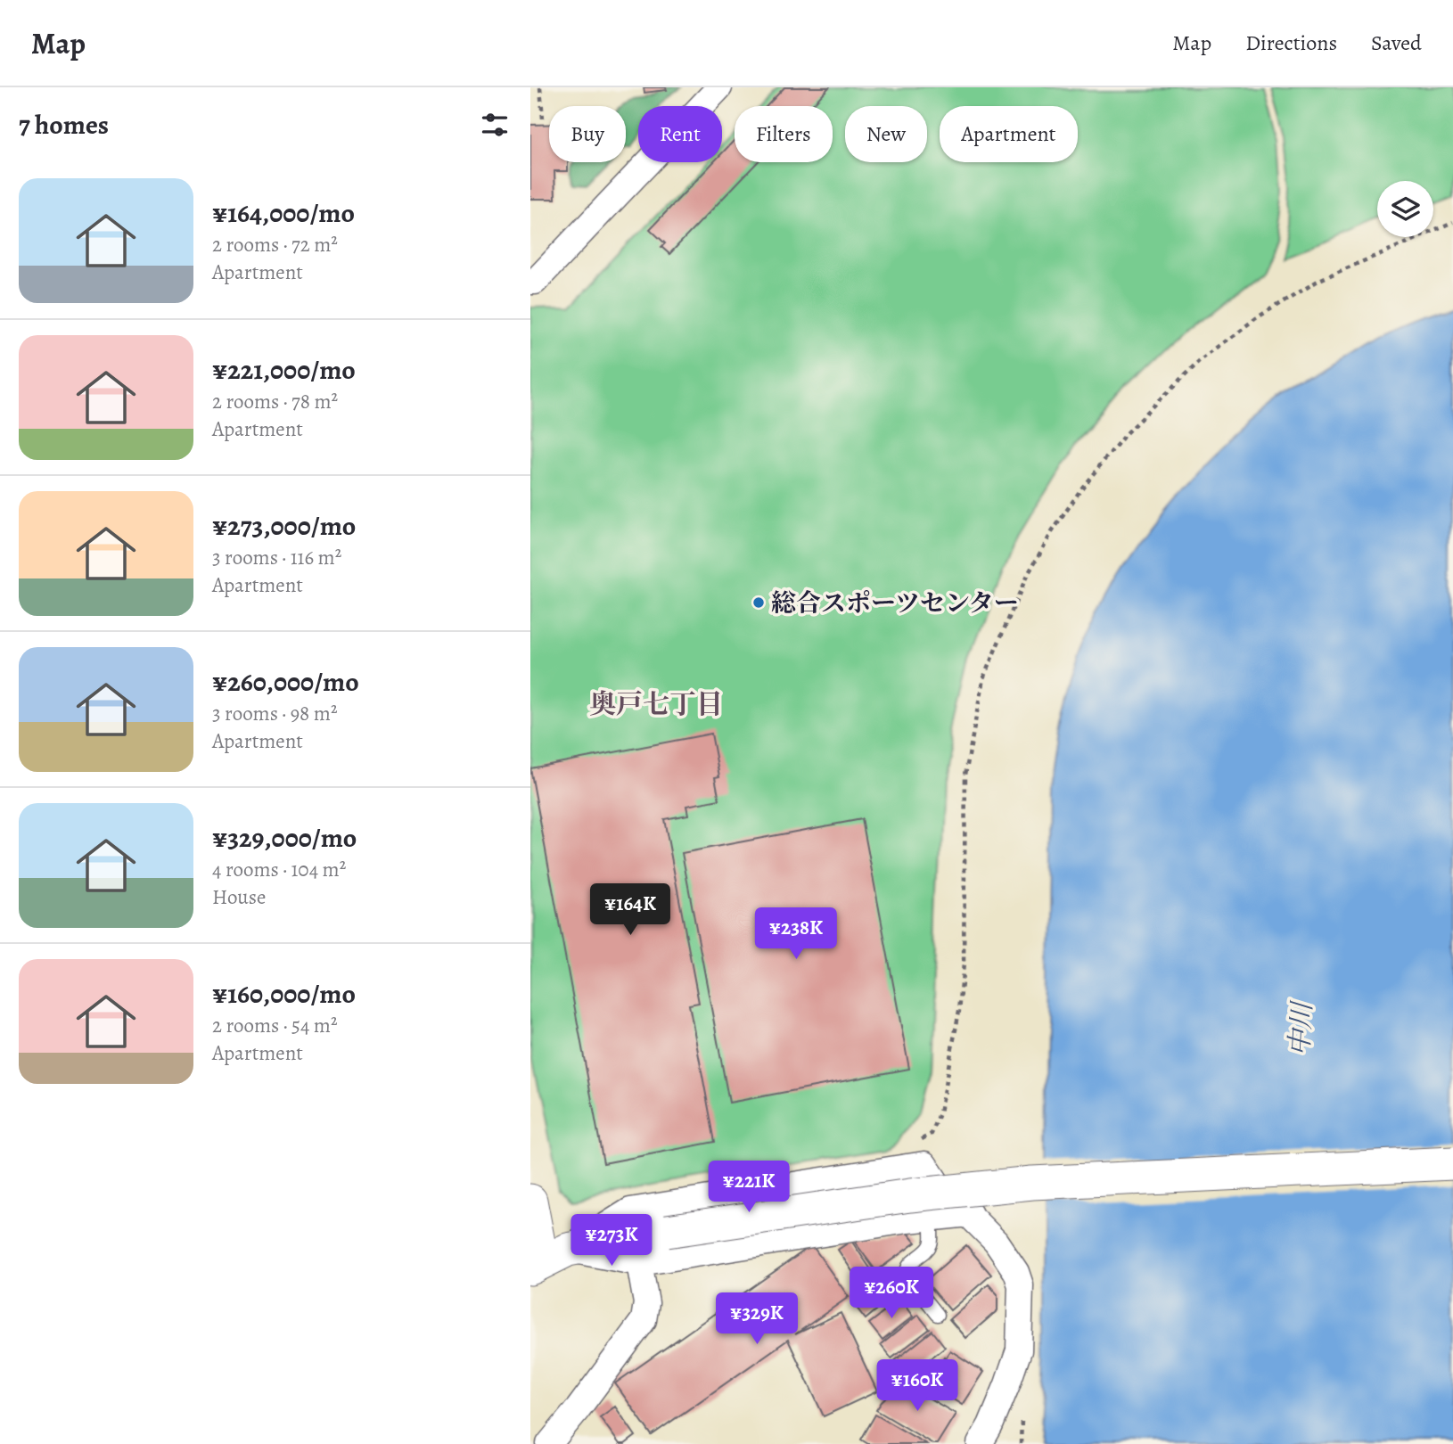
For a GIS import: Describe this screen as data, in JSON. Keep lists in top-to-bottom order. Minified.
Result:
{"districts":["奥戸七丁目"],"water":["中川"],"places":["総合スポーツセンター"],"page":{"header":"Map","nav":["Map","Directions","Saved"],"heading":"7 homes","chip":["Buy","Rent","Filters","New","Apartment"],"list":[{"name":"¥164,000/mo","note":"2 rooms · 72 m² · Apartment"},{"name":"¥221,000/mo","note":"2 rooms · 78 m² · Apartment"},{"name":"¥273,000/mo","note":"3 rooms · 116 m² · Apartment"},{"name":"¥260,000/mo","note":"3 rooms · 98 m² · Apartment"},{"name":"¥329,000/mo","note":"4 rooms · 104 m² · House"},{"name":"¥160,000/mo","note":"2 rooms · 54 m² · Apartment"}],"price":["¥164K","¥238K","¥221K","¥273K","¥260K","¥329K","¥160K"]}}
